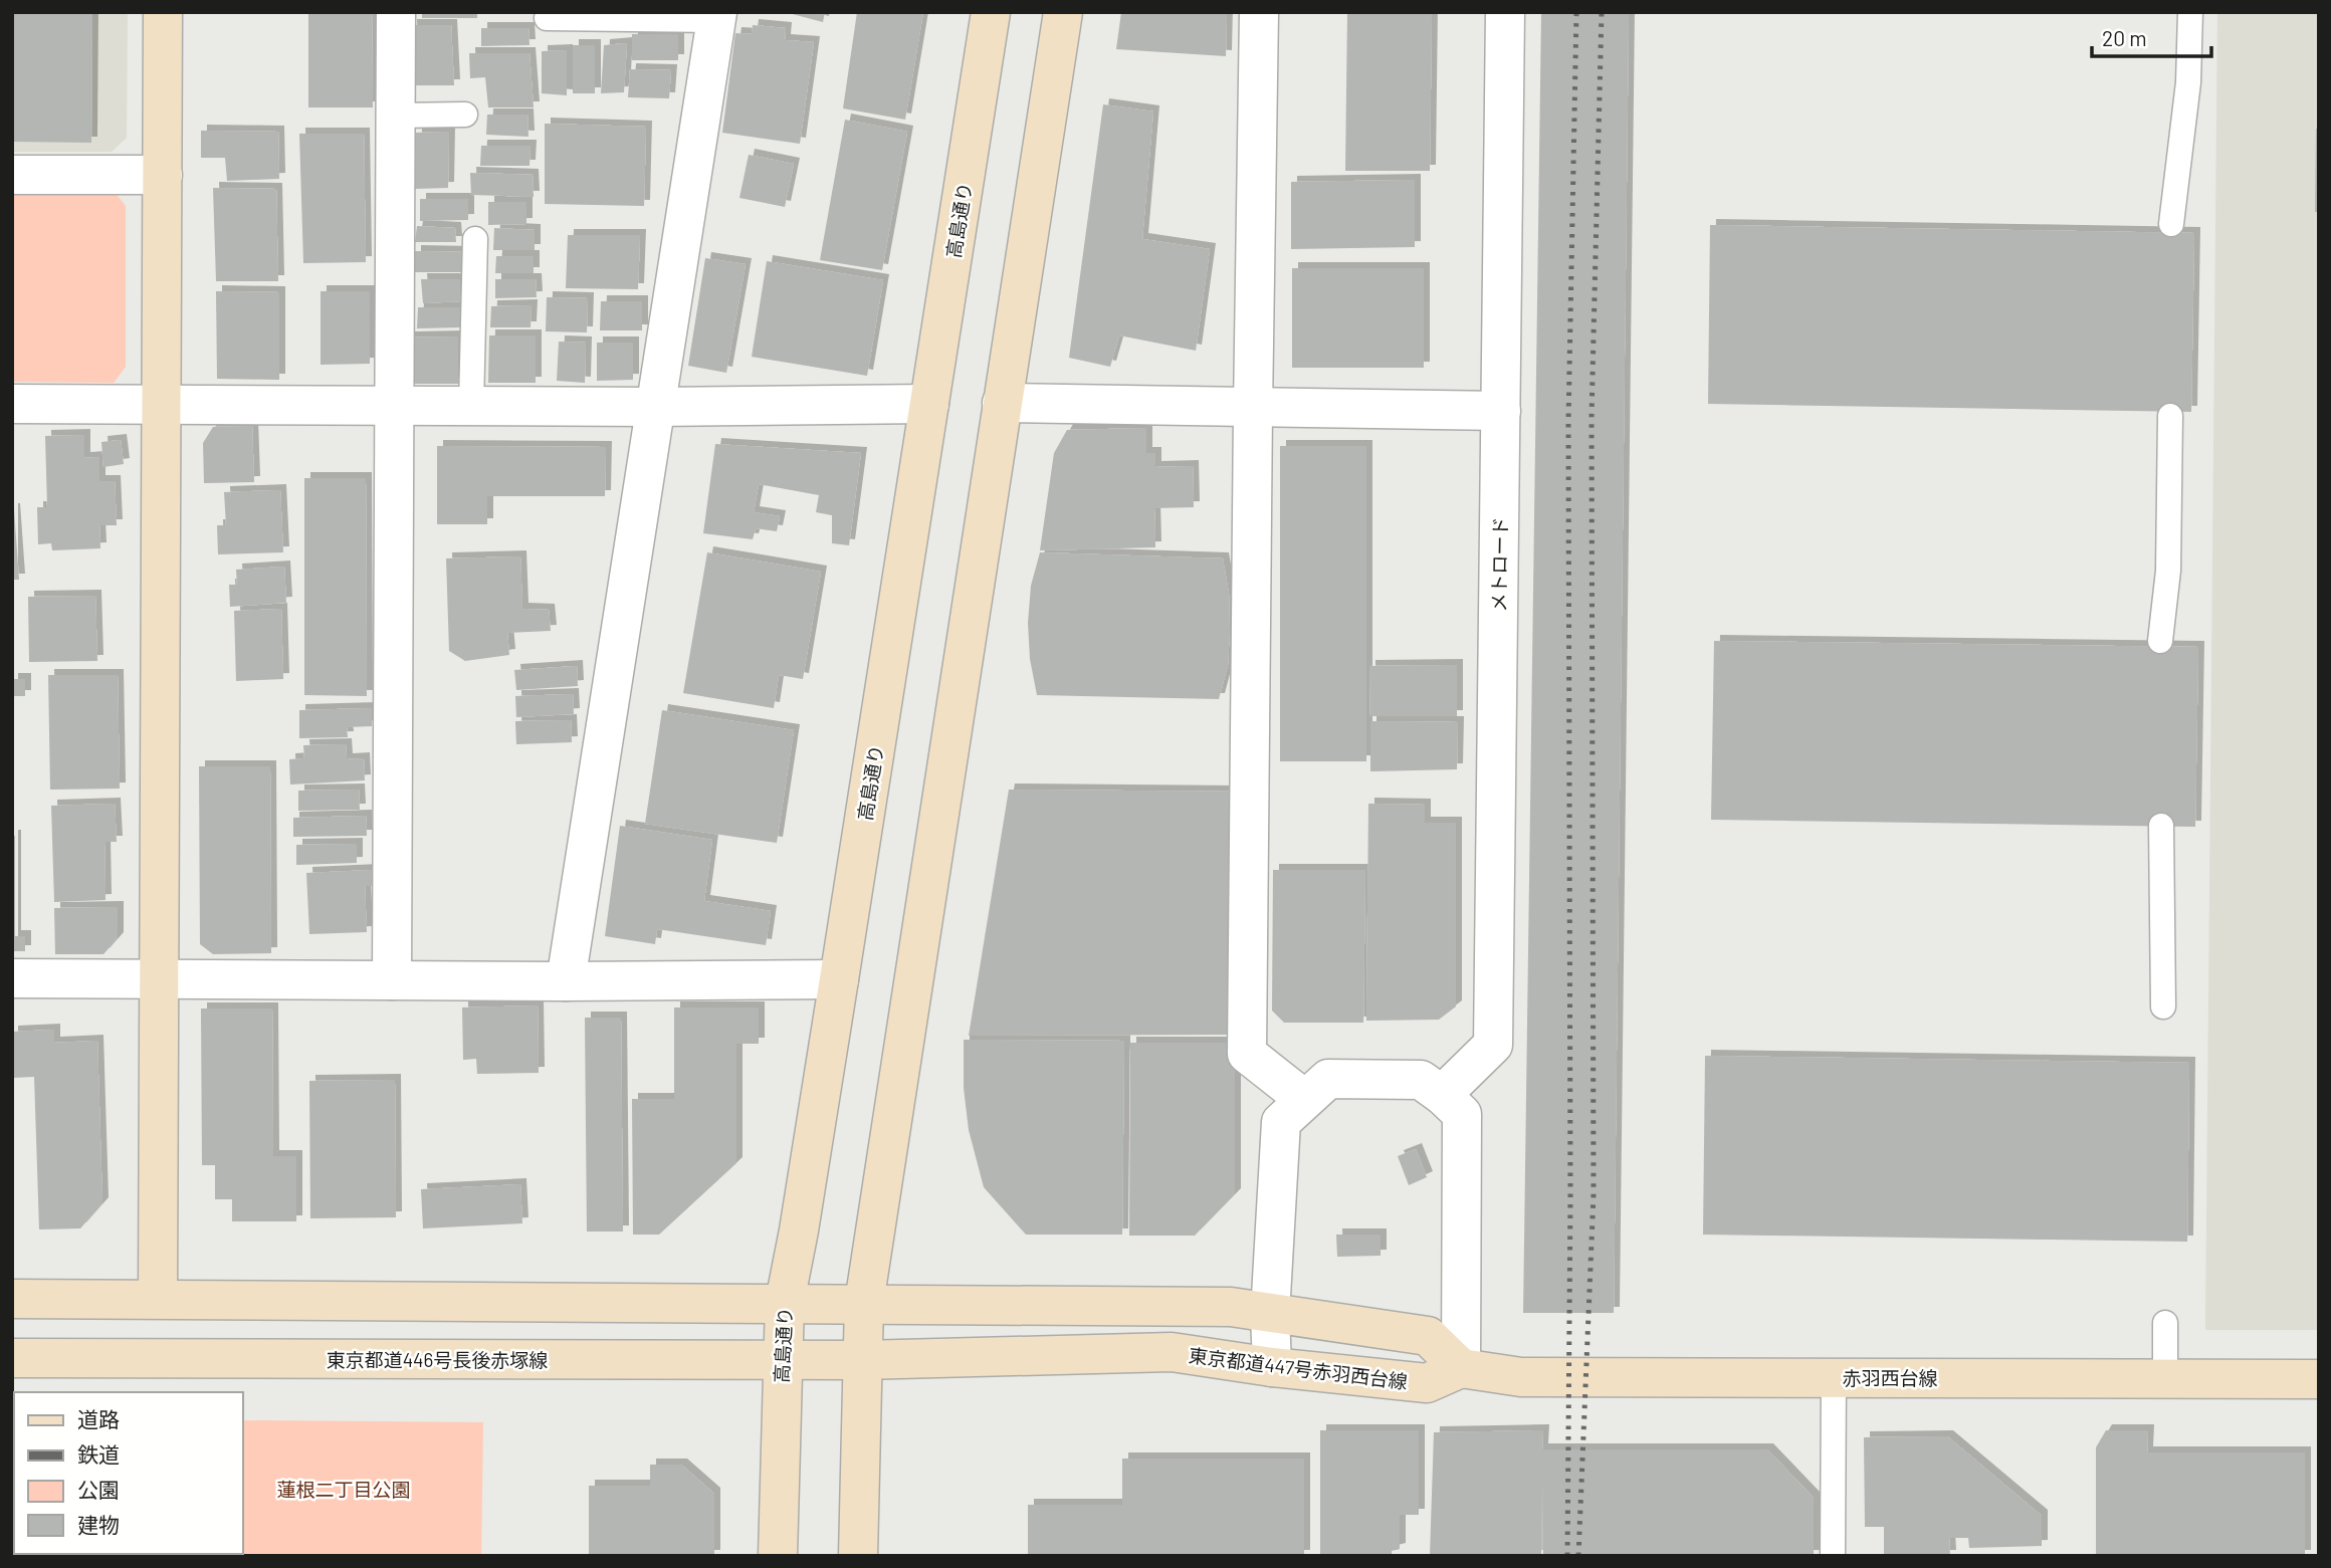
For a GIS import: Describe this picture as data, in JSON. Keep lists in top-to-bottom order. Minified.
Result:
{"streets":{"main road":["高島通り","東京都道446号長後赤塚線","東京都道447号赤羽西台線","赤羽西台線"],"street":["メトロード"]},"crossings":[["高島通り","東京都道446号長後赤塚線"],["東京都道446号長後赤塚線","東京都道447号赤羽西台線"],["東京都道447号赤羽西台線","赤羽西台線"]],"parks":["蓮根二丁目公園"],"legend":["道路","鉄道","公園","建物"],"scale_bar":"20 m"}
